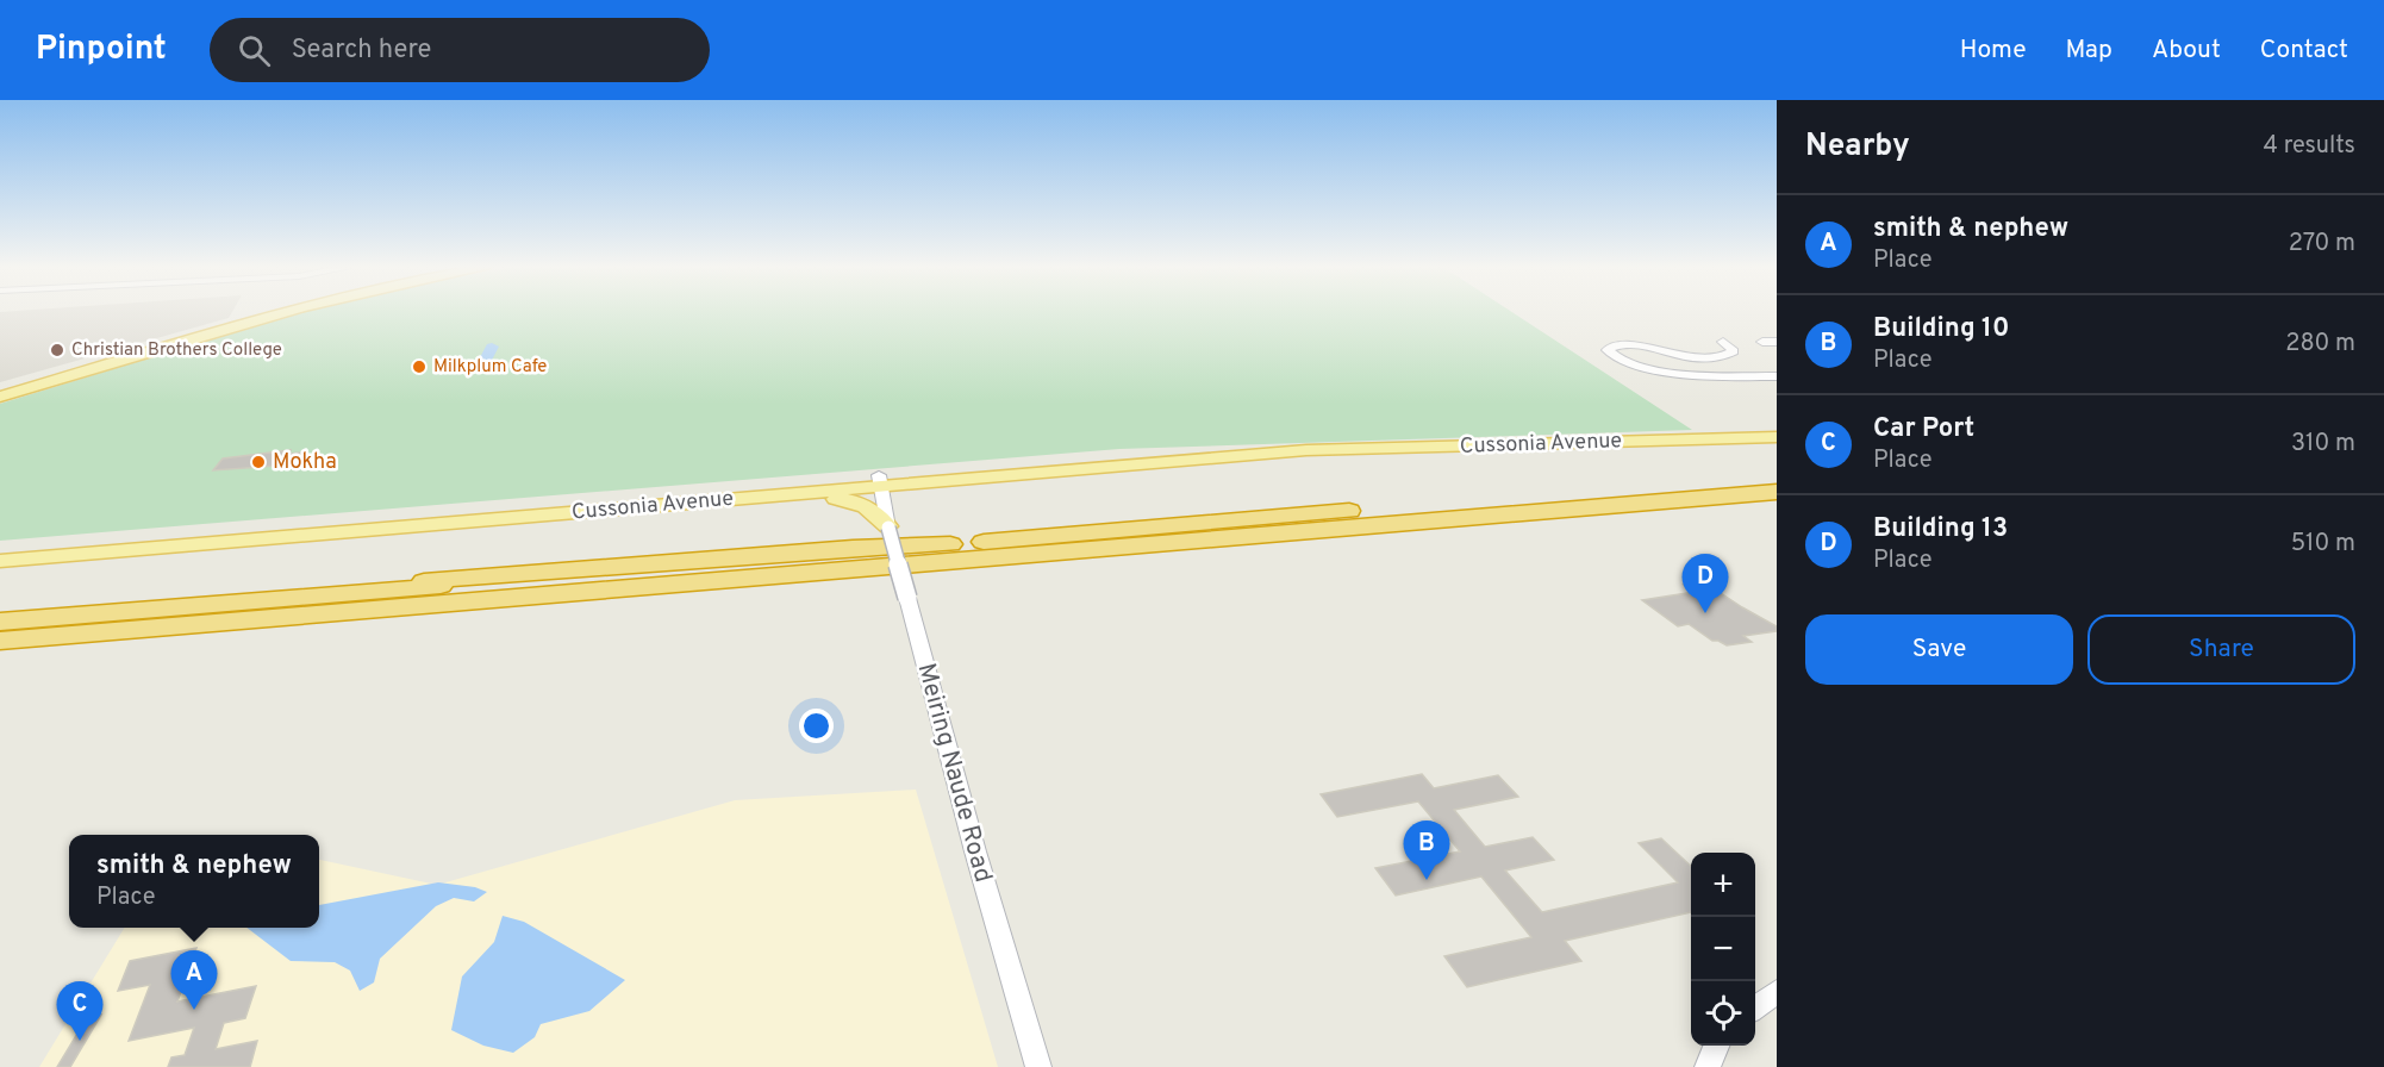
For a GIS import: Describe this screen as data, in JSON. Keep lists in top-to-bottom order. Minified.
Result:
{"streets":{"main road":["Cussonia Avenue"],"street":["Meiring Naude Road"]},"crossings":[["Cussonia Avenue","Meiring Naude Road"]],"places":["Christian Brothers College","Milkplum Cafe","Mokha"],"page":{"header":"Pinpoint","search":"Search here","nav":["Home","Map","About","Contact"],"heading":["Nearby","4 results"],"list":[{"mark":"A","name":"smith & nephew","note":"Place","value":"270 m"},{"mark":"B","name":"Building 10","note":"Place","value":"280 m"},{"mark":"C","name":"Car Port","note":"Place","value":"310 m"},{"mark":"D","name":"Building 13","note":"Place","value":"510 m"}],"pins":["D","B","A","C"],"buttons":["Save","Share"],"popup":["smith & nephew","Place"],"map_buttons":["+","−"]}}
